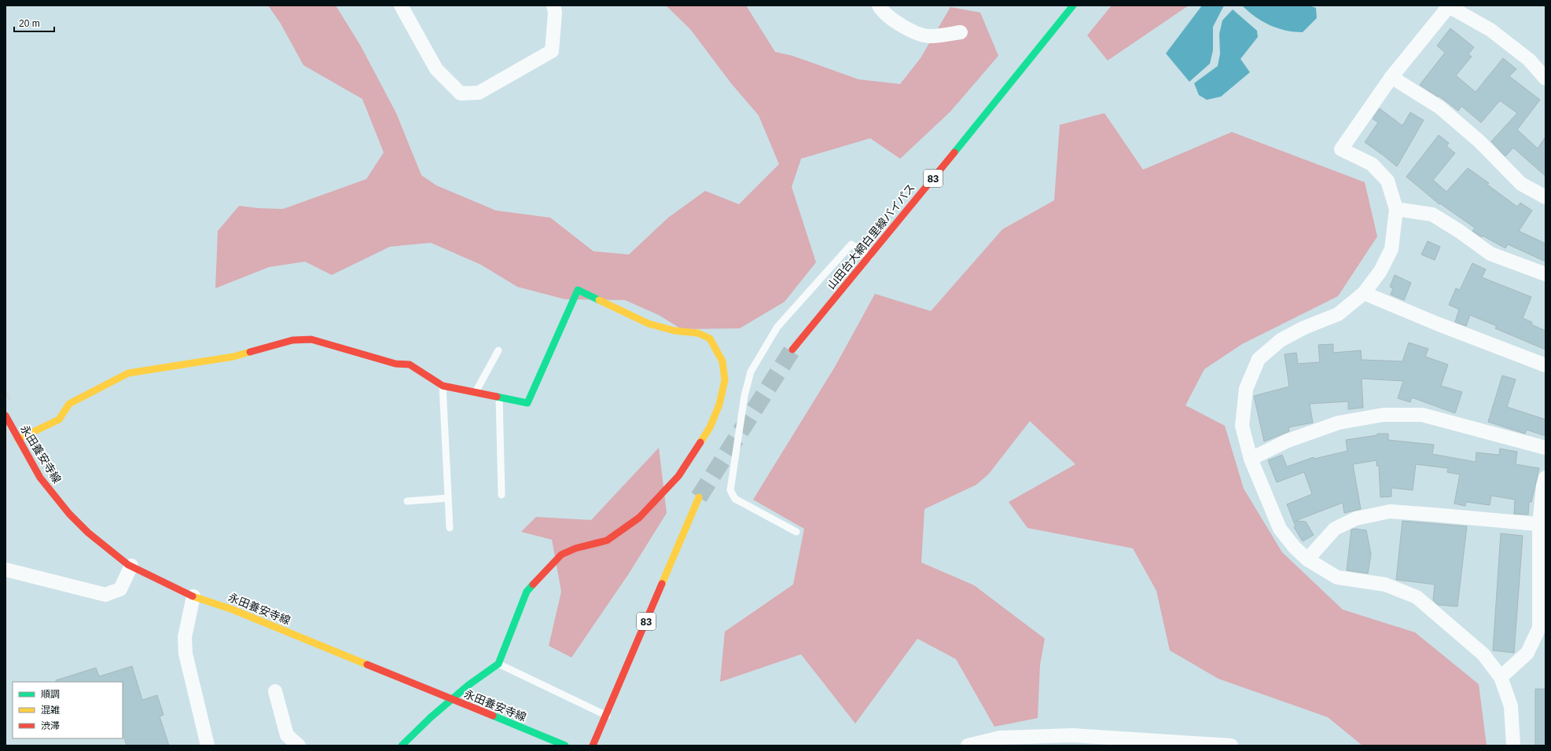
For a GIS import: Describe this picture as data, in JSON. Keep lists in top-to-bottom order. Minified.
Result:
{"streets":{"street":["83","山田台大網白里線バイパス","永田養安寺線"]},"legend":["順調","混雑","渋滞"],"scale_bar":"20 m"}
